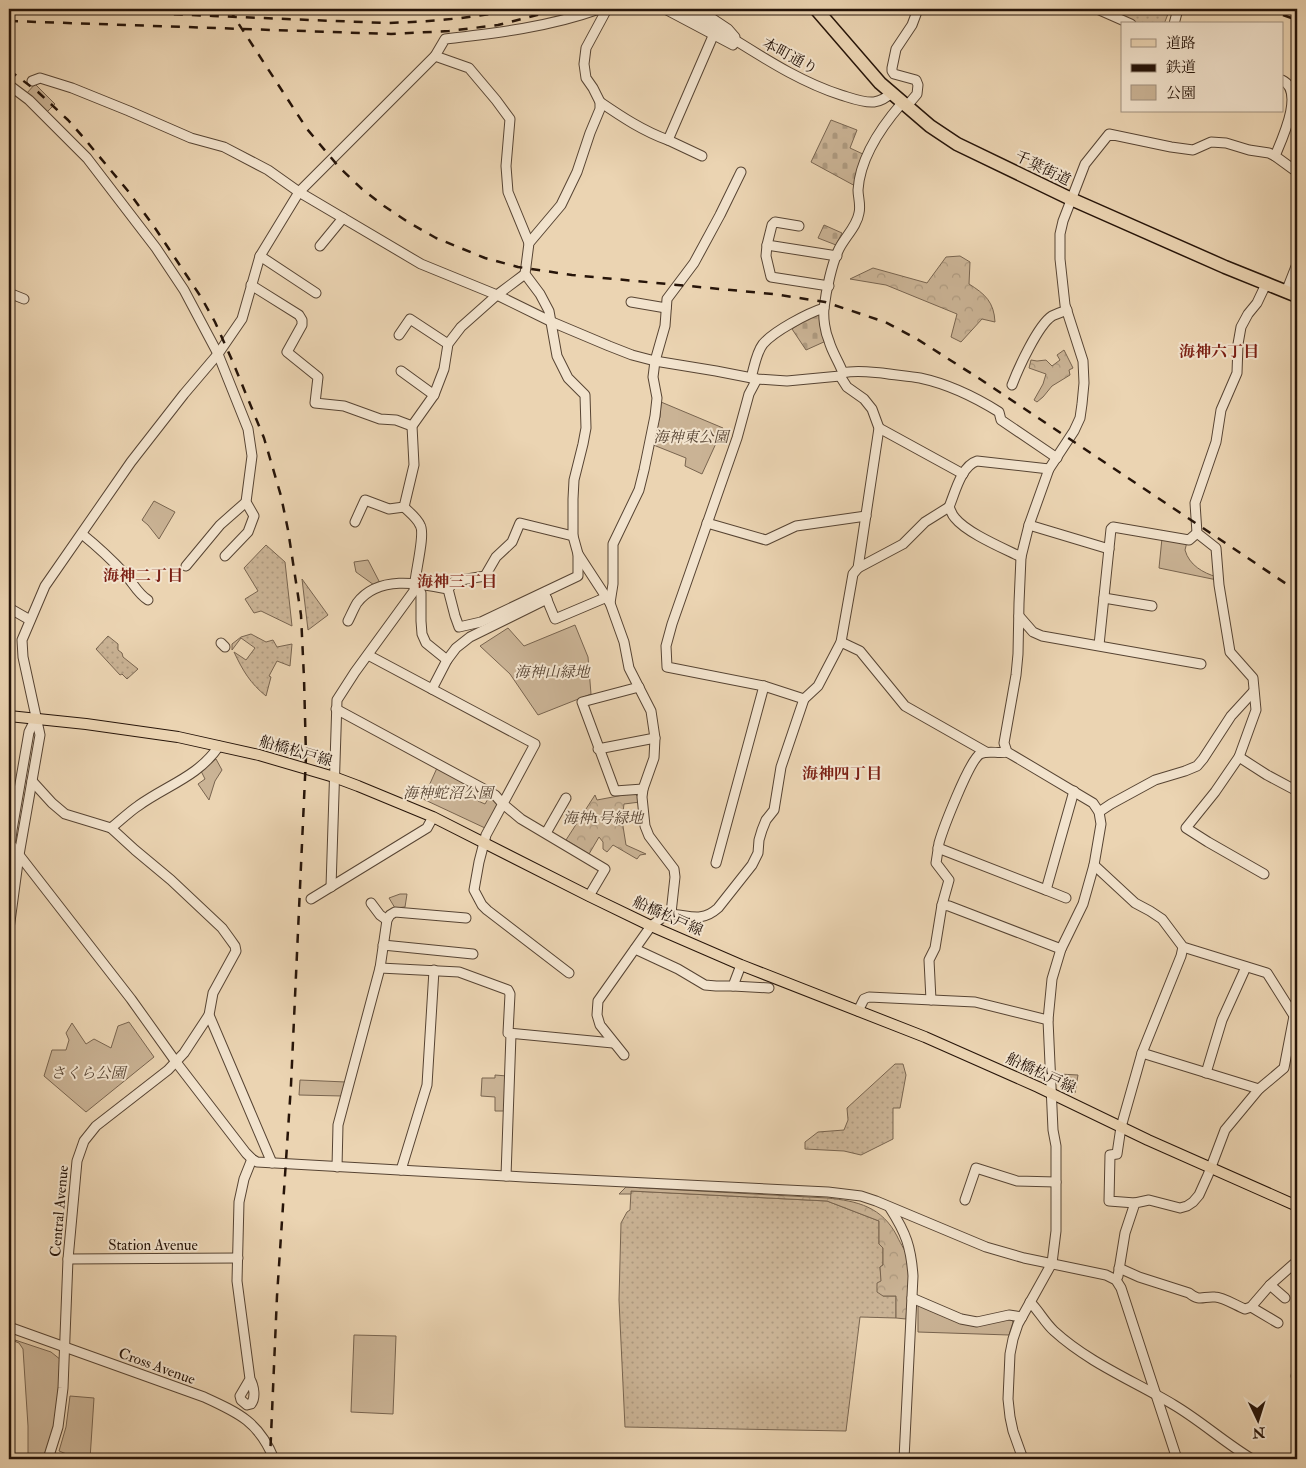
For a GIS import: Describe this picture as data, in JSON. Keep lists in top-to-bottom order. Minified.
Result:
{"streets":{"highway":["千葉街道"],"main road":["船橋松戸線"],"street":["本町通り","Central Avenue","Station Avenue","Cross Avenue"]},"crossings":[["本町通り","千葉街道"],["Central Avenue","Station Avenue"],["Central Avenue","Cross Avenue"]],"districts":["海神六丁目","海神二丁目","海神三丁目","海神四丁目"],"parks":["海神東公園","海神山緑地","海神蛇沼公園","海神1号緑地","さくら公園"],"legend":["道路","鉄道","公園"],"north":"bottom"}
